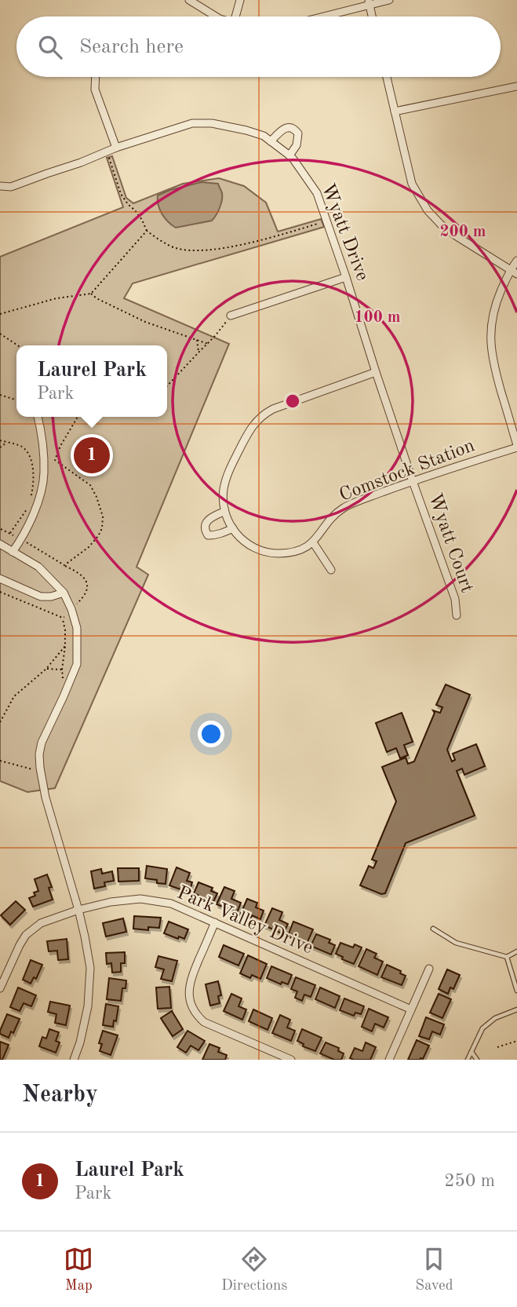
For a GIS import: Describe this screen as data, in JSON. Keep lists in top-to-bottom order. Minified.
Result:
{"streets":{"street":["Wyatt Drive","Comstock Station","Wyatt Court","Park Valley Drive"]},"crossings":[["Wyatt Drive","Comstock Station"],["Wyatt Drive","Wyatt Court"],["Comstock Station","Wyatt Court"]],"page":{"search":"Search here","popup":["Laurel Park","Park"],"pins":"1","heading":"Nearby","list":[{"mark":"1","name":"Laurel Park","note":"Park","value":"250 m"}],"nav":["Map","Directions","Saved"]},"rings":["200 m","100 m"]}
